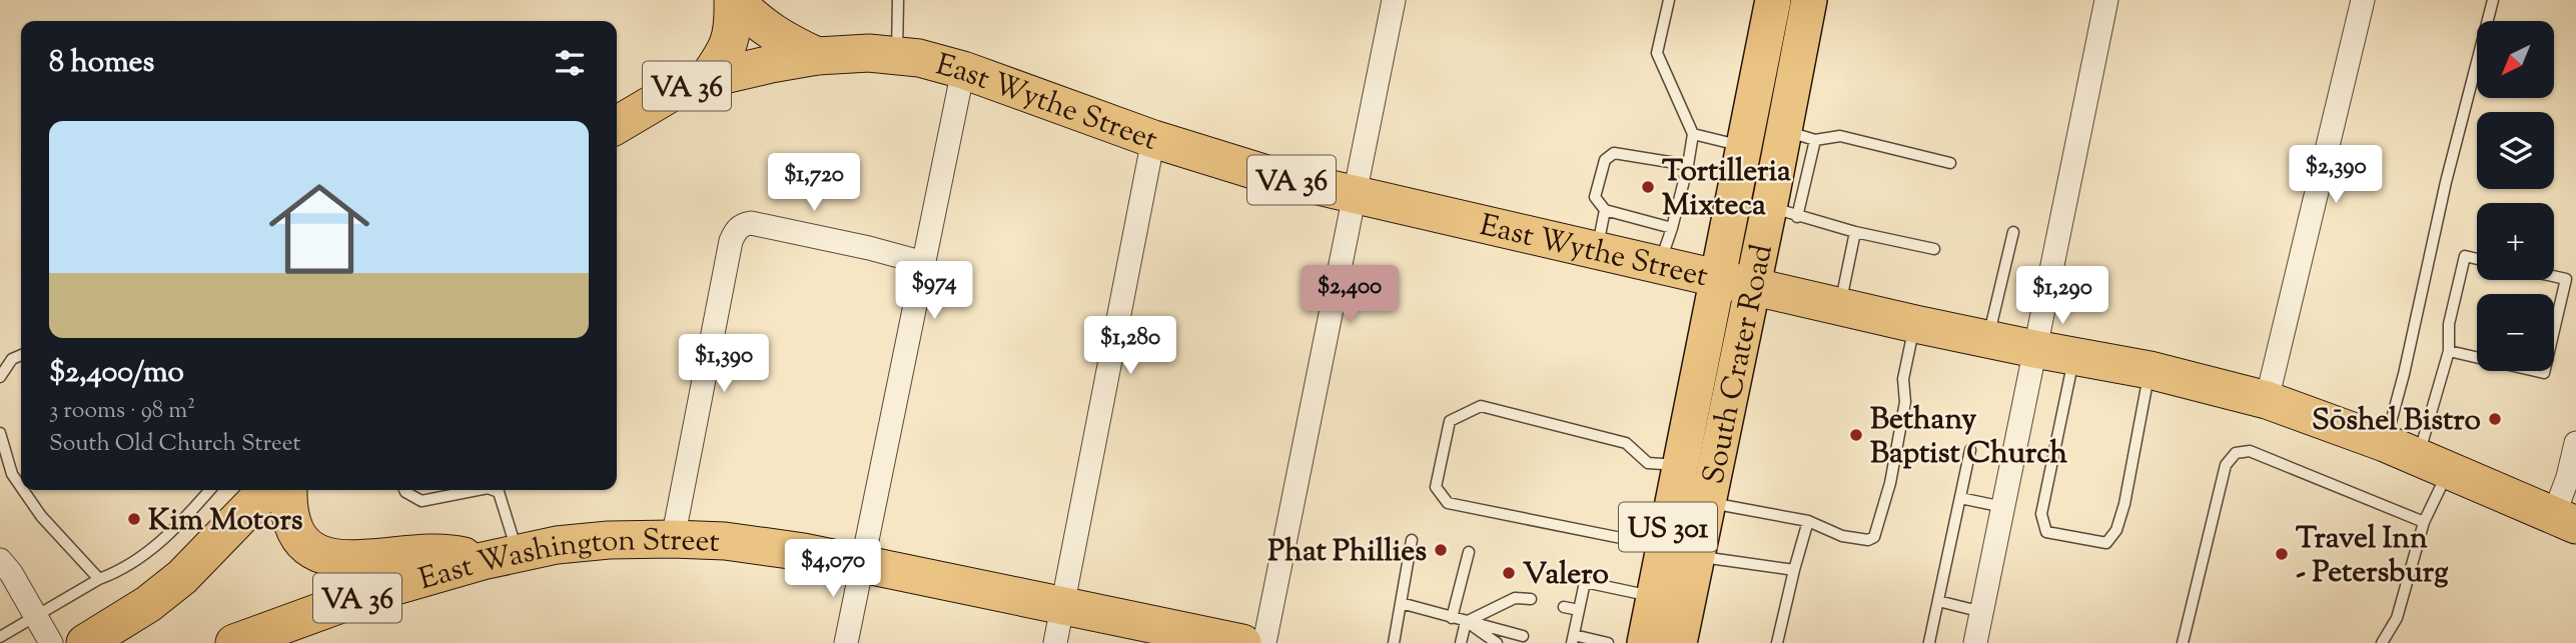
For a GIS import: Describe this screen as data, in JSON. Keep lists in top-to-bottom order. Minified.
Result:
{"streets":{"highway":["VA 36","East Wythe Street","East Washington Street"],"main road":["South Crater Road","US 301"]},"crossings":[["East Wythe Street","South Crater Road"]],"places":["Tortilleria Mixteca","Sōshel Bistro","Bethany Baptist Church","Kim Motors","Phat Phillies","Travel Inn - Petersburg","Valero"],"north":"bottom left","page":{"map_buttons":["+","−"],"heading":"8 homes","list":[{"name":"$2,400/mo","note":"3 rooms · 98 m² · South Old Church Street"}],"price":["$2,390","$1,720","$974","$2,400","$1,290","$1,280","$1,390","$4,070"]}}
